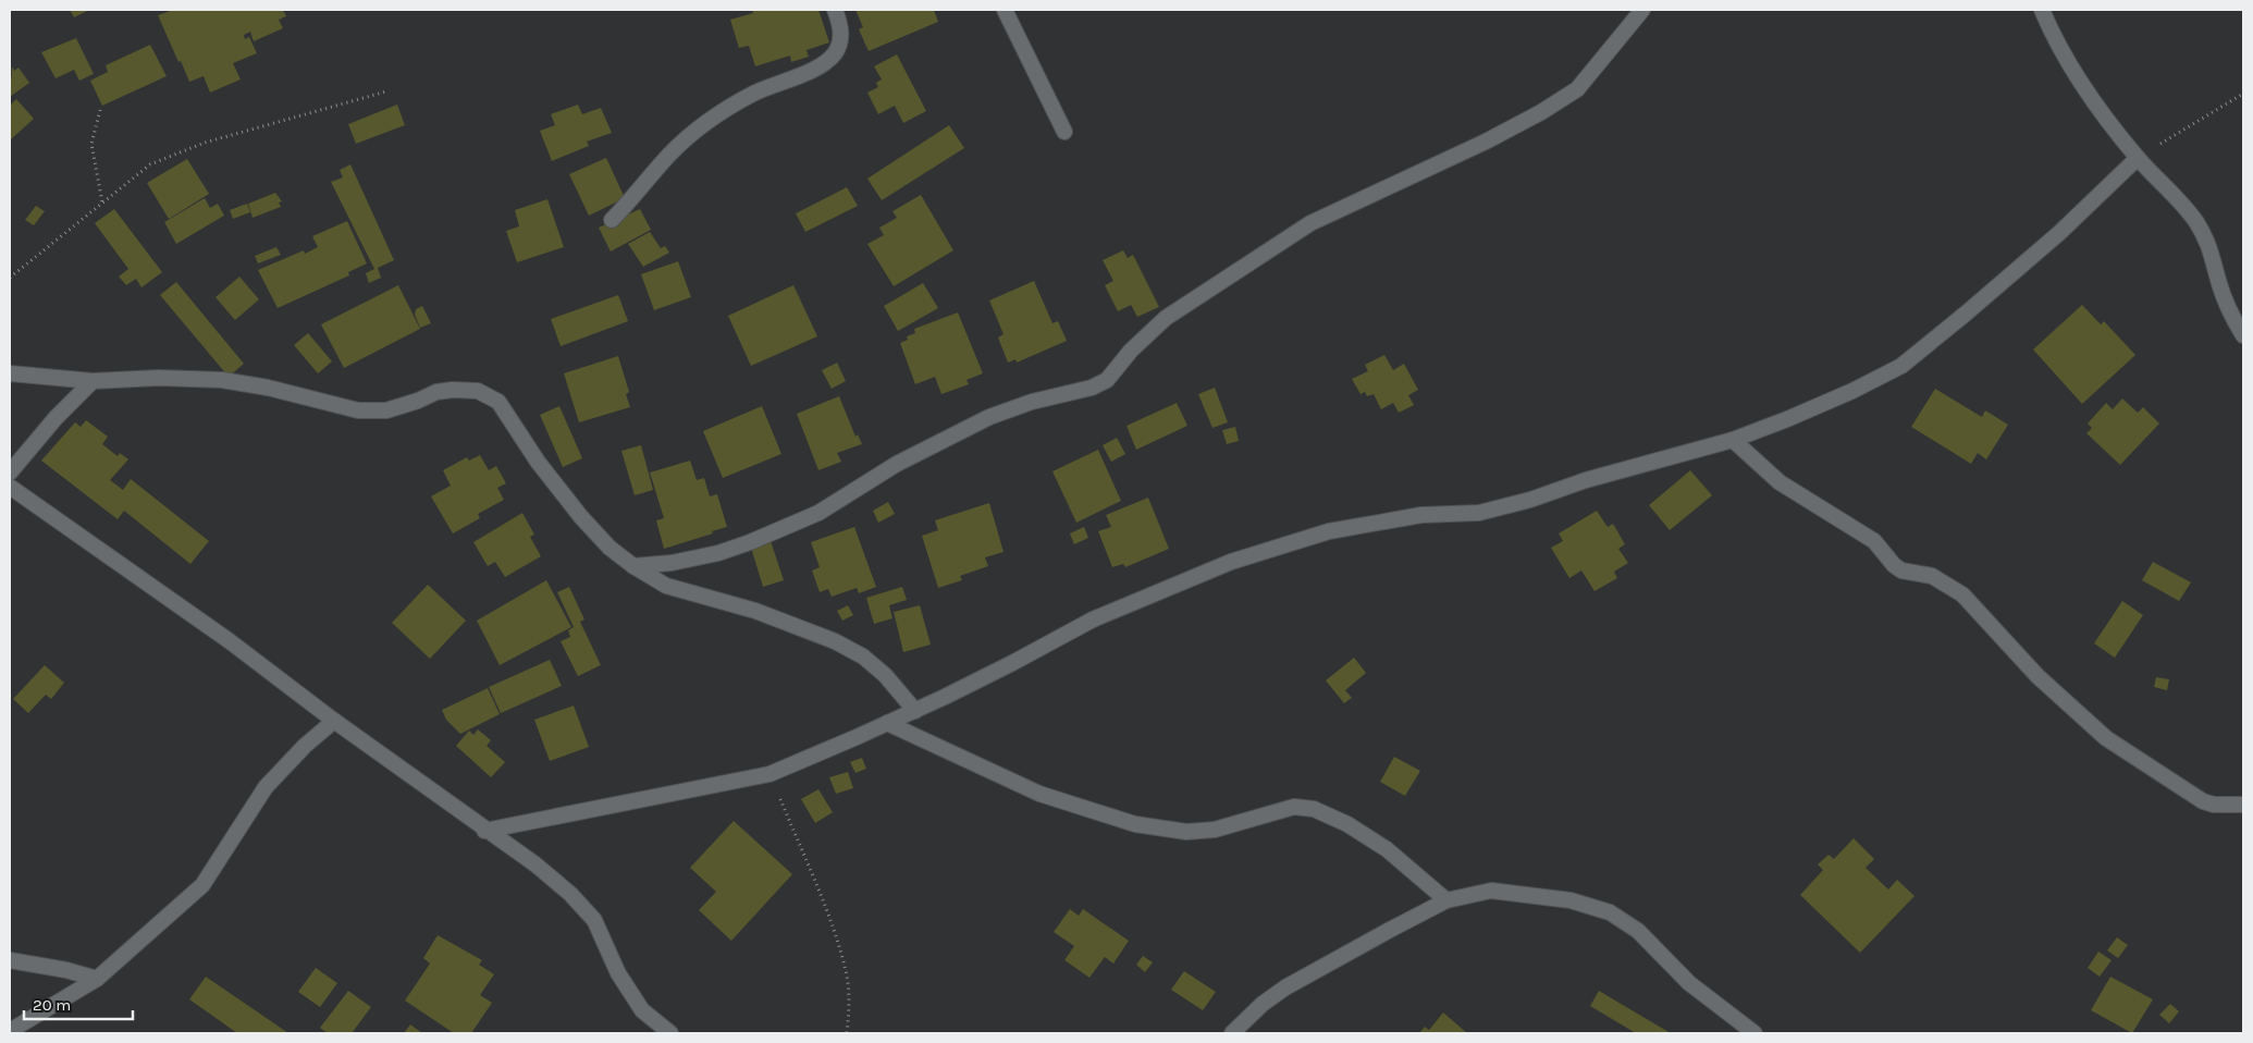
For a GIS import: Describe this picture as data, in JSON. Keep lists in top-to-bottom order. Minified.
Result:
{"scale_bar":"20 m"}
